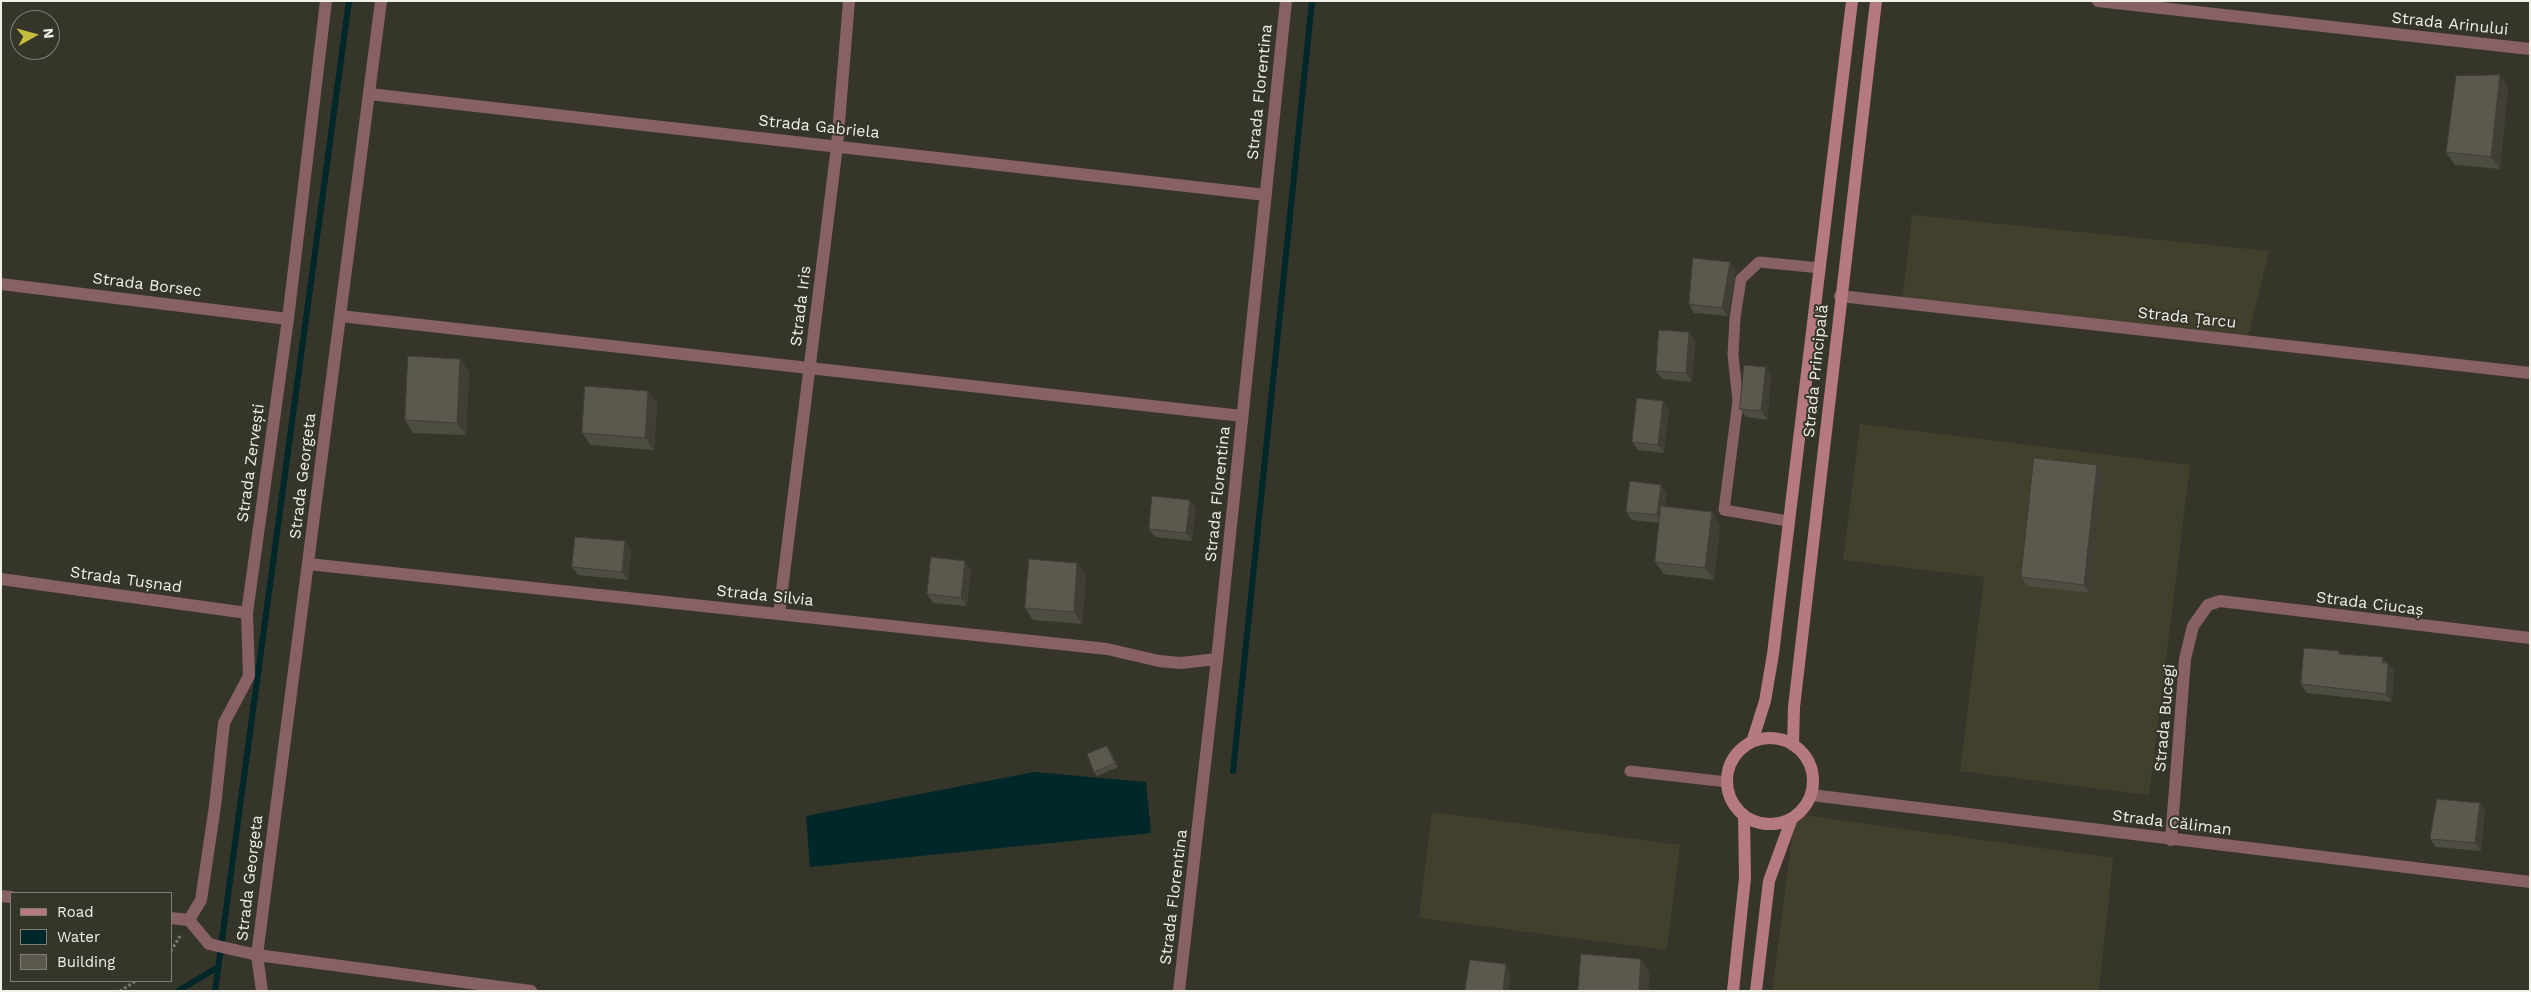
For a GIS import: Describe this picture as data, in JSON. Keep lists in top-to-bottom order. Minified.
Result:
{"streets":{"main road":["Strada Principală"],"street":["Strada Arinului","Strada Florentina","Strada Gabriela","Strada Borsec","Strada Iris","Strada Țarcu","Strada Zervești","Strada Georgeta","Strada Tușnad","Strada Silvia","Strada Ciucaș","Strada Bucegi","Strada Căliman"]},"crossings":[["Strada Florentina","Strada Gabriela"],["Strada Florentina","Strada Silvia"],["Strada Gabriela","Strada Iris"],["Strada Gabriela","Strada Georgeta"],["Strada Borsec","Strada Zervești"],["Strada Iris","Strada Silvia"],["Strada Țarcu","Strada Principală"],["Strada Principală","Strada Căliman"],["Strada Zervești","Strada Tușnad"],["Strada Georgeta","Strada Silvia"],["Strada Ciucaș","Strada Bucegi"],["Strada Bucegi","Strada Căliman"]],"legend":["Road","Water","Building"],"north":"right"}
